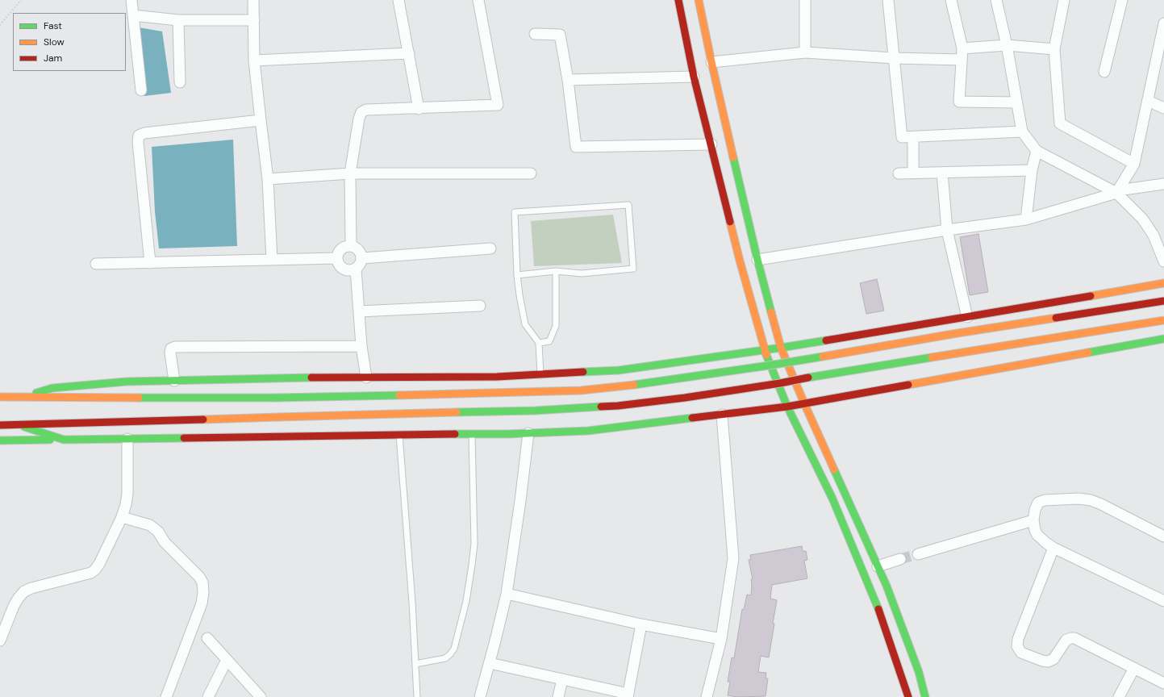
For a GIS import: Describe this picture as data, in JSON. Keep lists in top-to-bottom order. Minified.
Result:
{"legend":["Fast","Slow","Jam"]}
